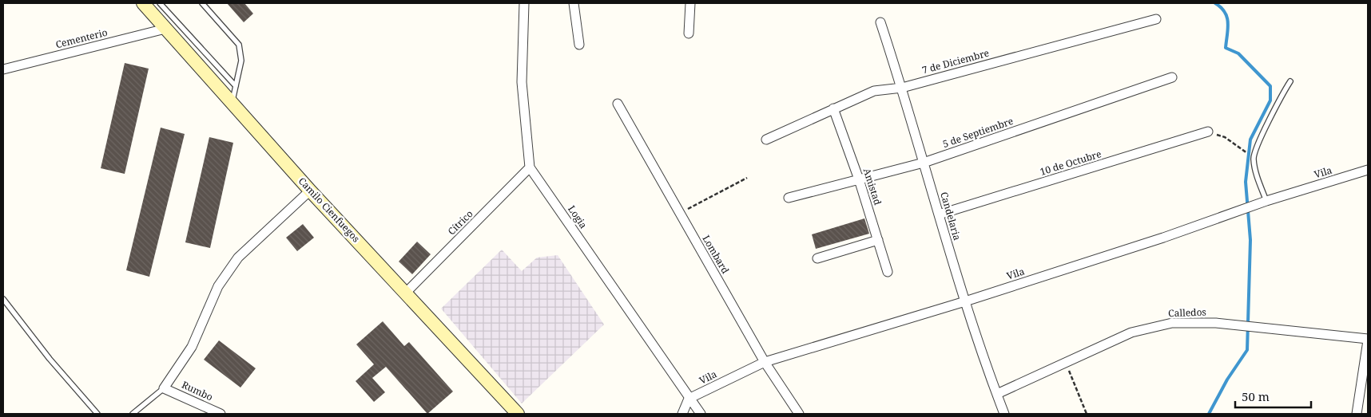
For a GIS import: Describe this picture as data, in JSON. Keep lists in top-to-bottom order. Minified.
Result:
{"streets":{"main road":["Camilo Cienfuegos"],"street":["Cementerio","7 de Diciembre","5 de Septiembre","10 de Octubre","Vila","Amistad","Candelaria","Logia","Cítrico","Lombard","Calledos","Rumbo"]},"crossings":[["Cementerio","Camilo Cienfuegos"],["7 de Diciembre","Amistad"],["7 de Diciembre","Candelaria"],["5 de Septiembre","Amistad"],["5 de Septiembre","Candelaria"],["10 de Octubre","Candelaria"],["Vila","Candelaria"],["Vila","Logia"],["Vila","Lombard"],["Camilo Cienfuegos","Cítrico"],["Candelaria","Calledos"],["Logia","Cítrico"]],"scale_bar":"50 m"}
